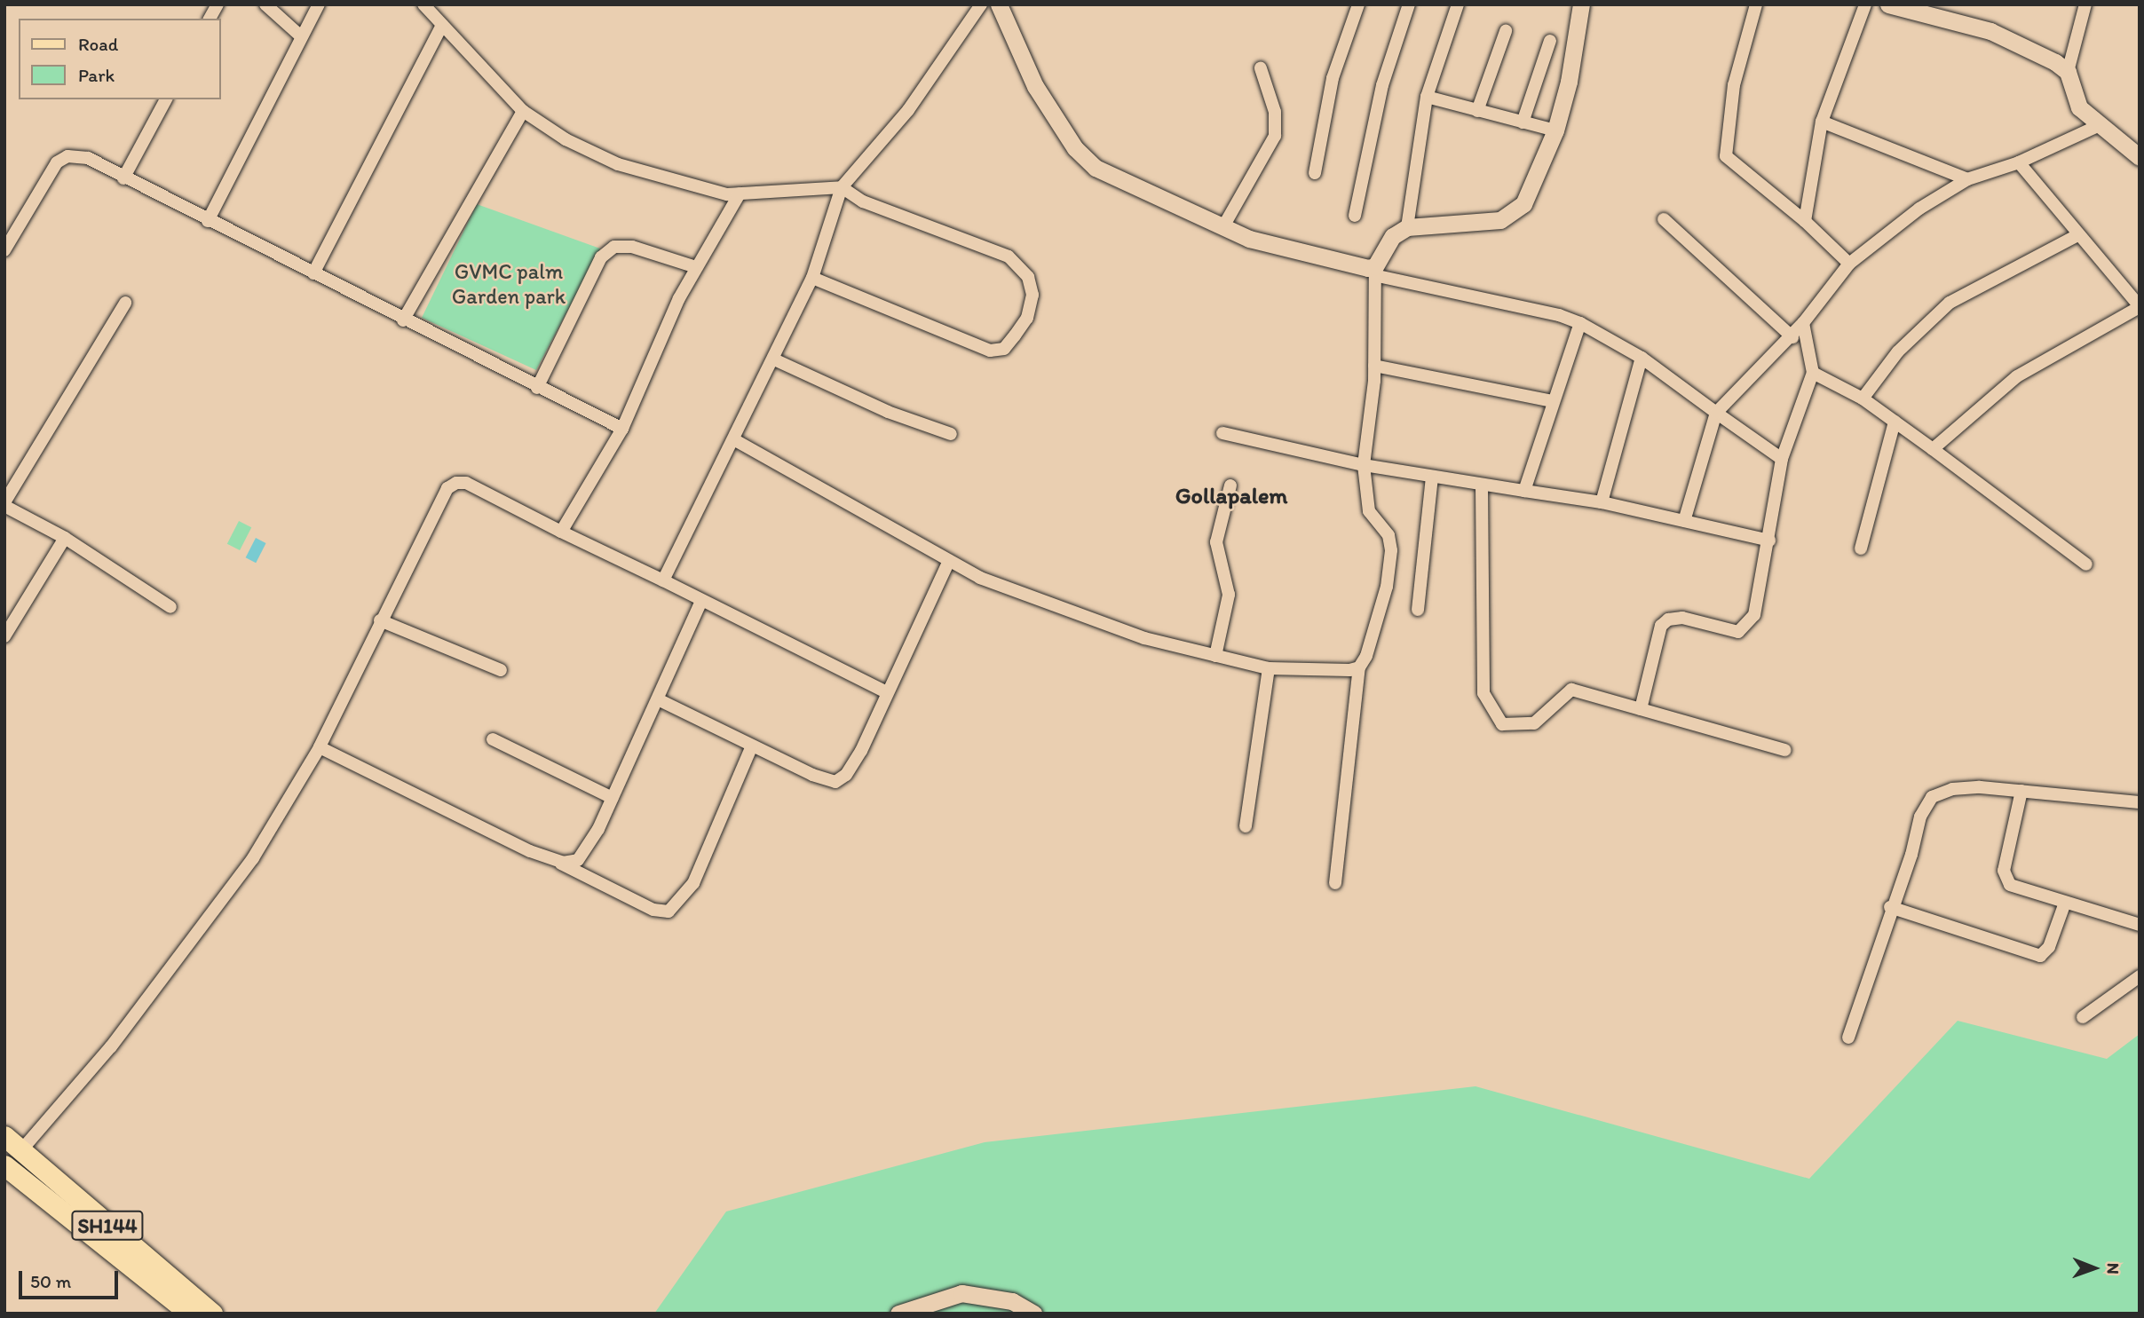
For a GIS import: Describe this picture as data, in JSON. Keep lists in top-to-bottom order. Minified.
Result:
{"streets":{"main road":["SH144"]},"districts":["Gollapalem"],"parks":["GVMC palm Garden park"],"legend":["Road","Park"],"scale_bar":"50 m","north":"right"}
